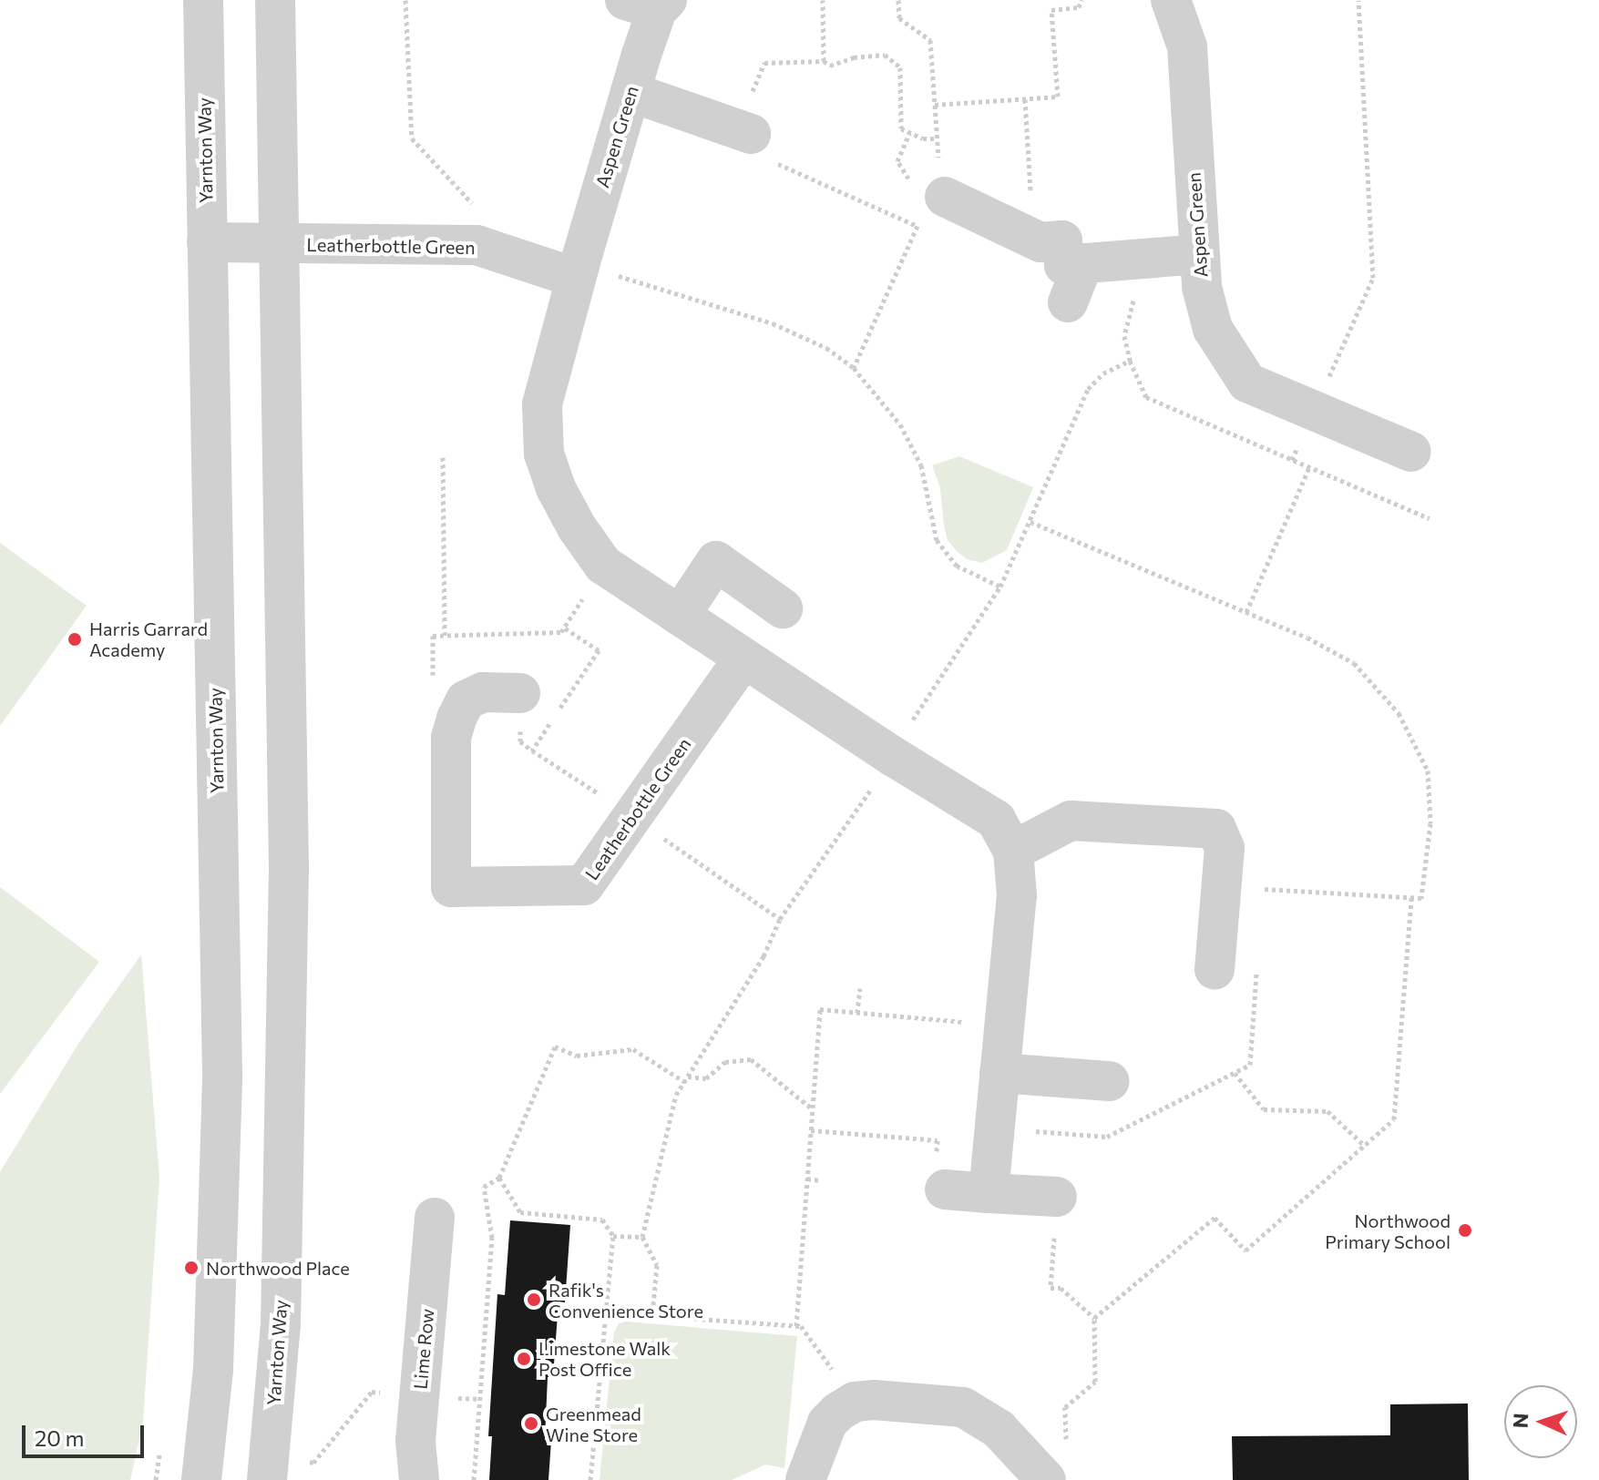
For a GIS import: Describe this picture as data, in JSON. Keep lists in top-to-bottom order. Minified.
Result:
{"streets":{"street":["Aspen Green","Yarnton Way","Leatherbottle Green","Lime Row"]},"crossings":[["Aspen Green","Leatherbottle Green"],["Yarnton Way","Leatherbottle Green"]],"places":["Harris Garrard Academy","Northwood Primary School","Northwood Place","Rafik's Convenience Store","Limestone Walk Post Office","Greenmead Wine Store"],"scale_bar":"20 m","north":"left"}
